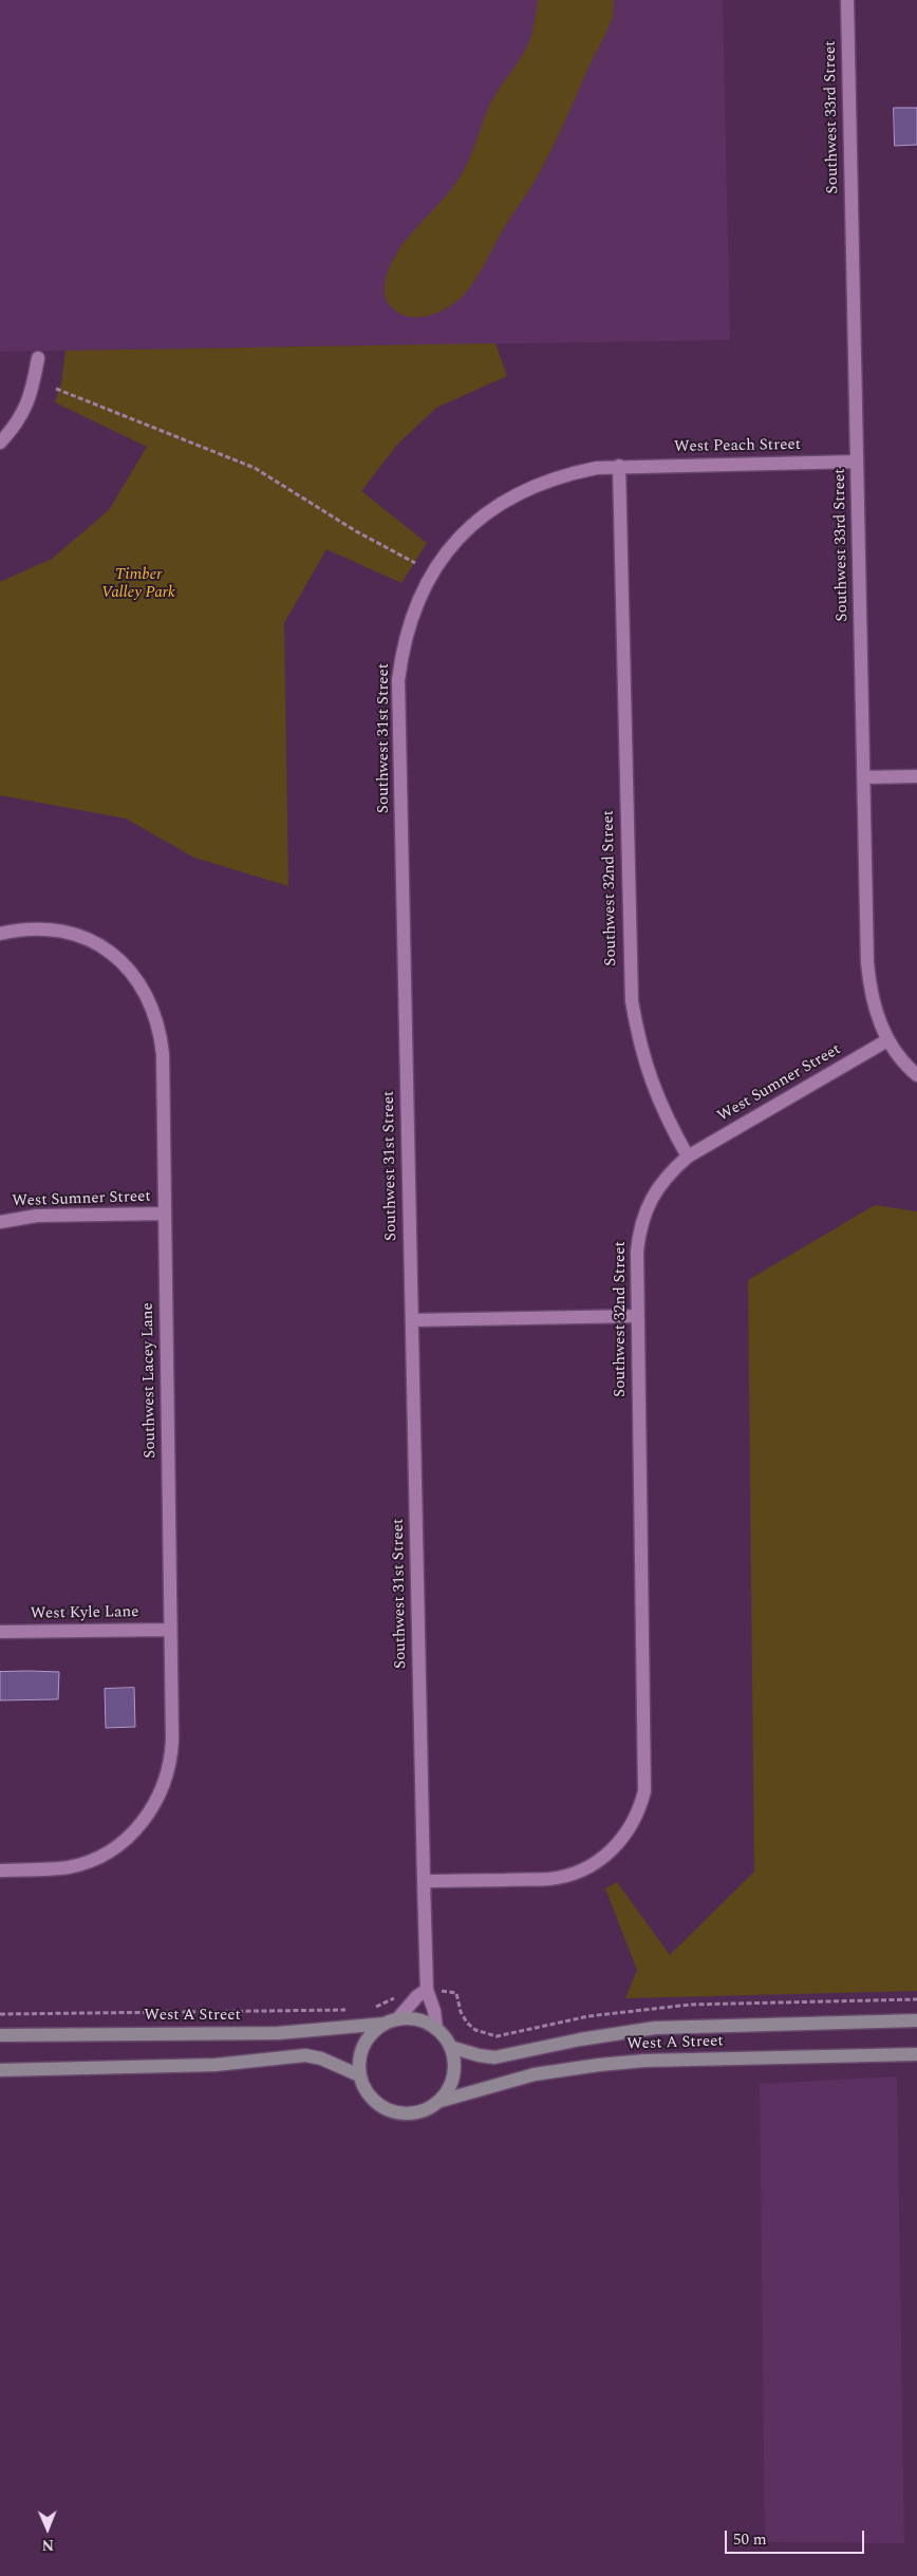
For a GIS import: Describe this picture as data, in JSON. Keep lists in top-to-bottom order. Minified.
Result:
{"streets":{"main road":["West A Street"],"street":["Southwest 33rd Street","West Peach Street","Southwest 31st Street","Southwest 32nd Street","West Sumner Street","Southwest Lacey Lane","West Kyle Lane"]},"crossings":[["Southwest 33rd Street","West Peach Street"],["Southwest 33rd Street","West Sumner Street"],["West Peach Street","Southwest 31st Street"],["West Peach Street","Southwest 32nd Street"],["Southwest 31st Street","Southwest 32nd Street"],["Southwest 31st Street","West A Street"],["Southwest 32nd Street","West Sumner Street"],["West Sumner Street","Southwest Lacey Lane"],["Southwest Lacey Lane","West Kyle Lane"]],"parks":["Timber Valley Park"],"scale_bar":"50 m","north":"bottom"}
